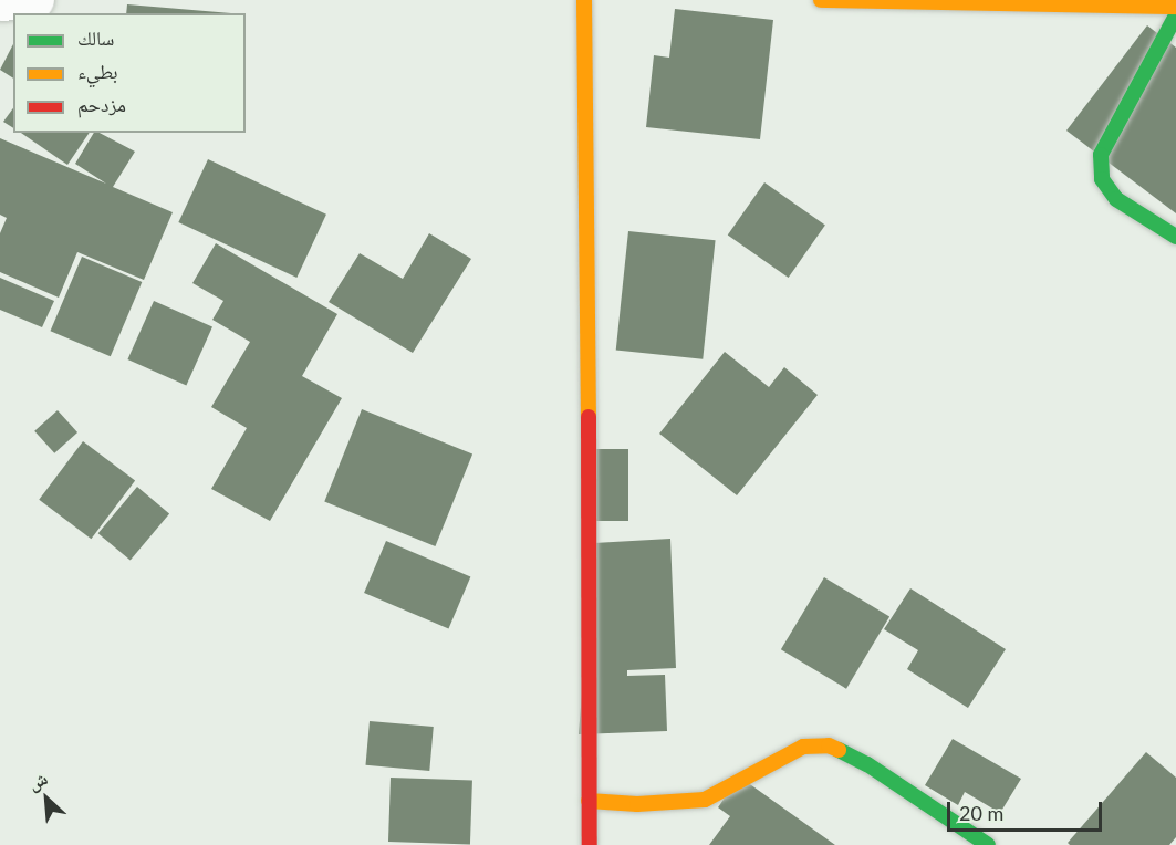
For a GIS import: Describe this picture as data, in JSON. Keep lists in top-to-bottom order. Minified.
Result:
{"legend":["سالك","بطيء","مزدحم"],"scale_bar":"20 m","north":"top left"}
